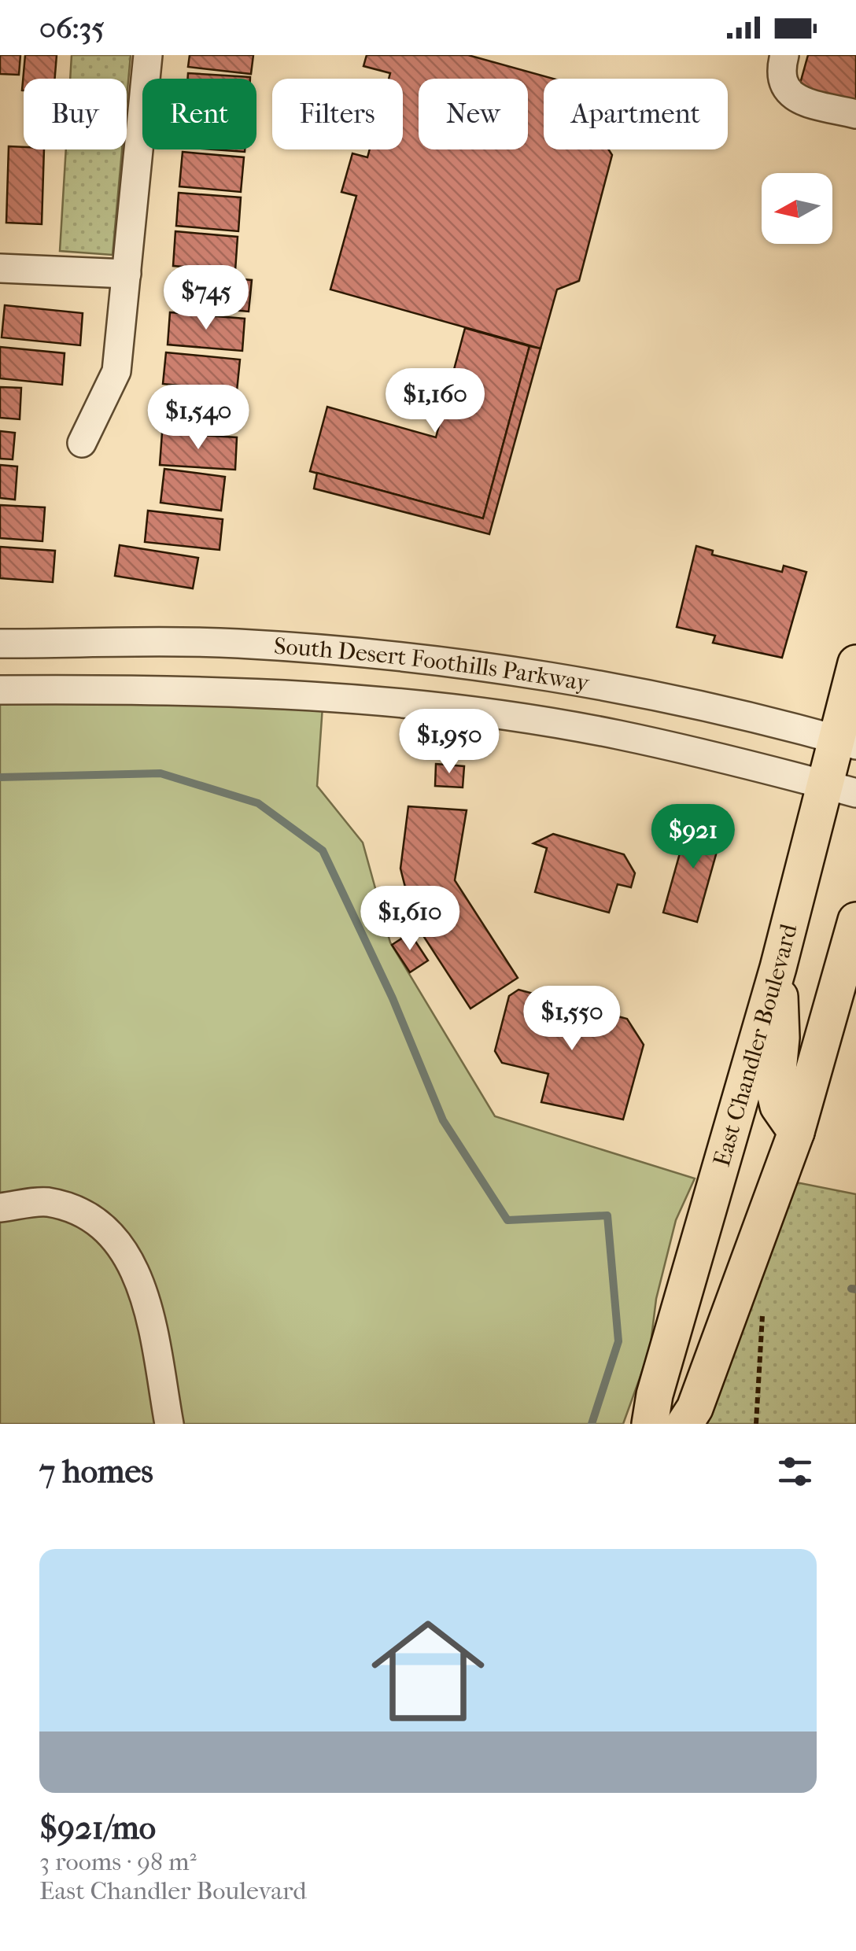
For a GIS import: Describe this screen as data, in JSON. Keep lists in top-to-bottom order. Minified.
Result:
{"streets":{"main road":["East Chandler Boulevard"],"street":["South Desert Foothills Parkway"]},"crossings":[["South Desert Foothills Parkway","East Chandler Boulevard"]],"north":"left","page":{"status":"06:35","chip":["Buy","Rent","Filters","New","Apartment"],"price":["$745","$1,160","$1,540","$1,950","$921","$1,610","$1,550"],"heading":"7 homes","list":[{"name":"$921/mo","note":"3 rooms · 98 m² · East Chandler Boulevard"}]}}
